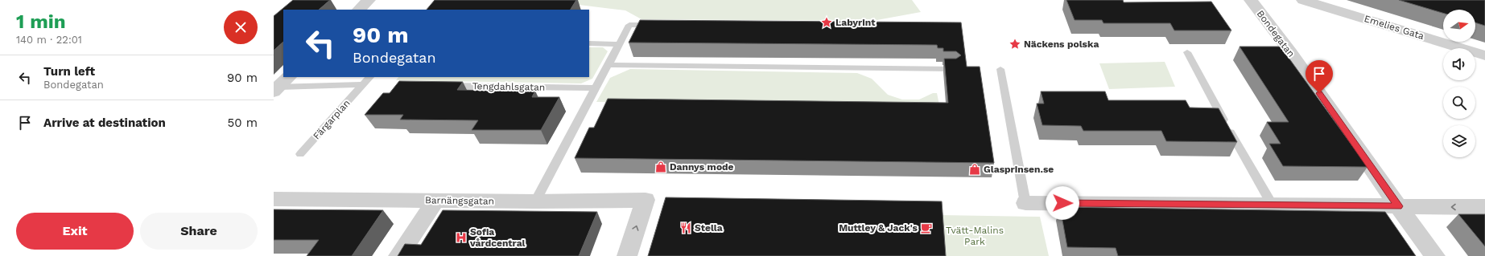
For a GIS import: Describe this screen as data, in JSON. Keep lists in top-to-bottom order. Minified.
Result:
{"streets":{"street":["Emelies Gata","Bondegatan","Barnängsgatan"],"lane":["Tengdahlsgatan","Färgarplan"]},"parks":["Tvätt-Malins Park"],"places":{"place":["Labyrint","Näckens polska"],"shop":["Dannys mode","Glasprinsen.se"],"restaurant":["Stella"],"cafe":["Muttley & Jack's"],"hospital":["Sofia vårdcentral"]},"north":"right","page":{"heading":["1 min","140 m · 22:01"],"turn":["90 m","Bondegatan"],"list":[{"name":"Turn left","note":"Bondegatan","value":"90 m"},{"name":"Arrive at destination","value":"50 m"}],"buttons":["Exit","Share"]}}
